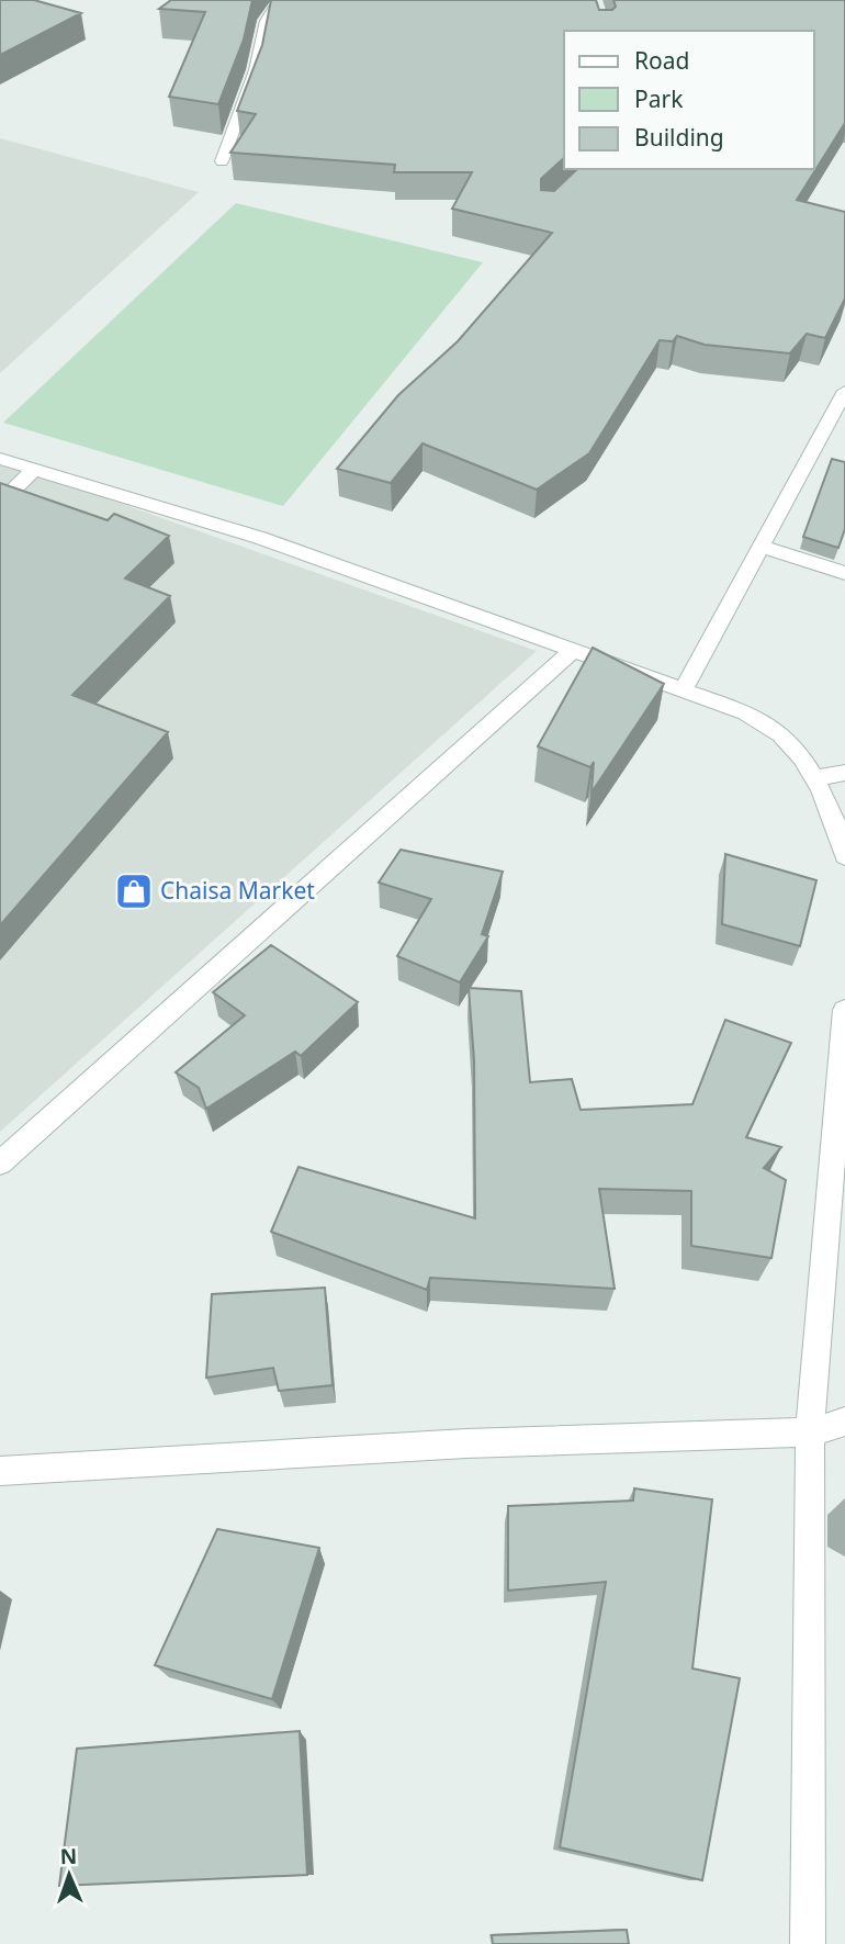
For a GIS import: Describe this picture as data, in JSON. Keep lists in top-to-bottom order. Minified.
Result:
{"places":{"shop":["Chaisa Market"]},"legend":["Road","Park","Building"],"north":"top"}
